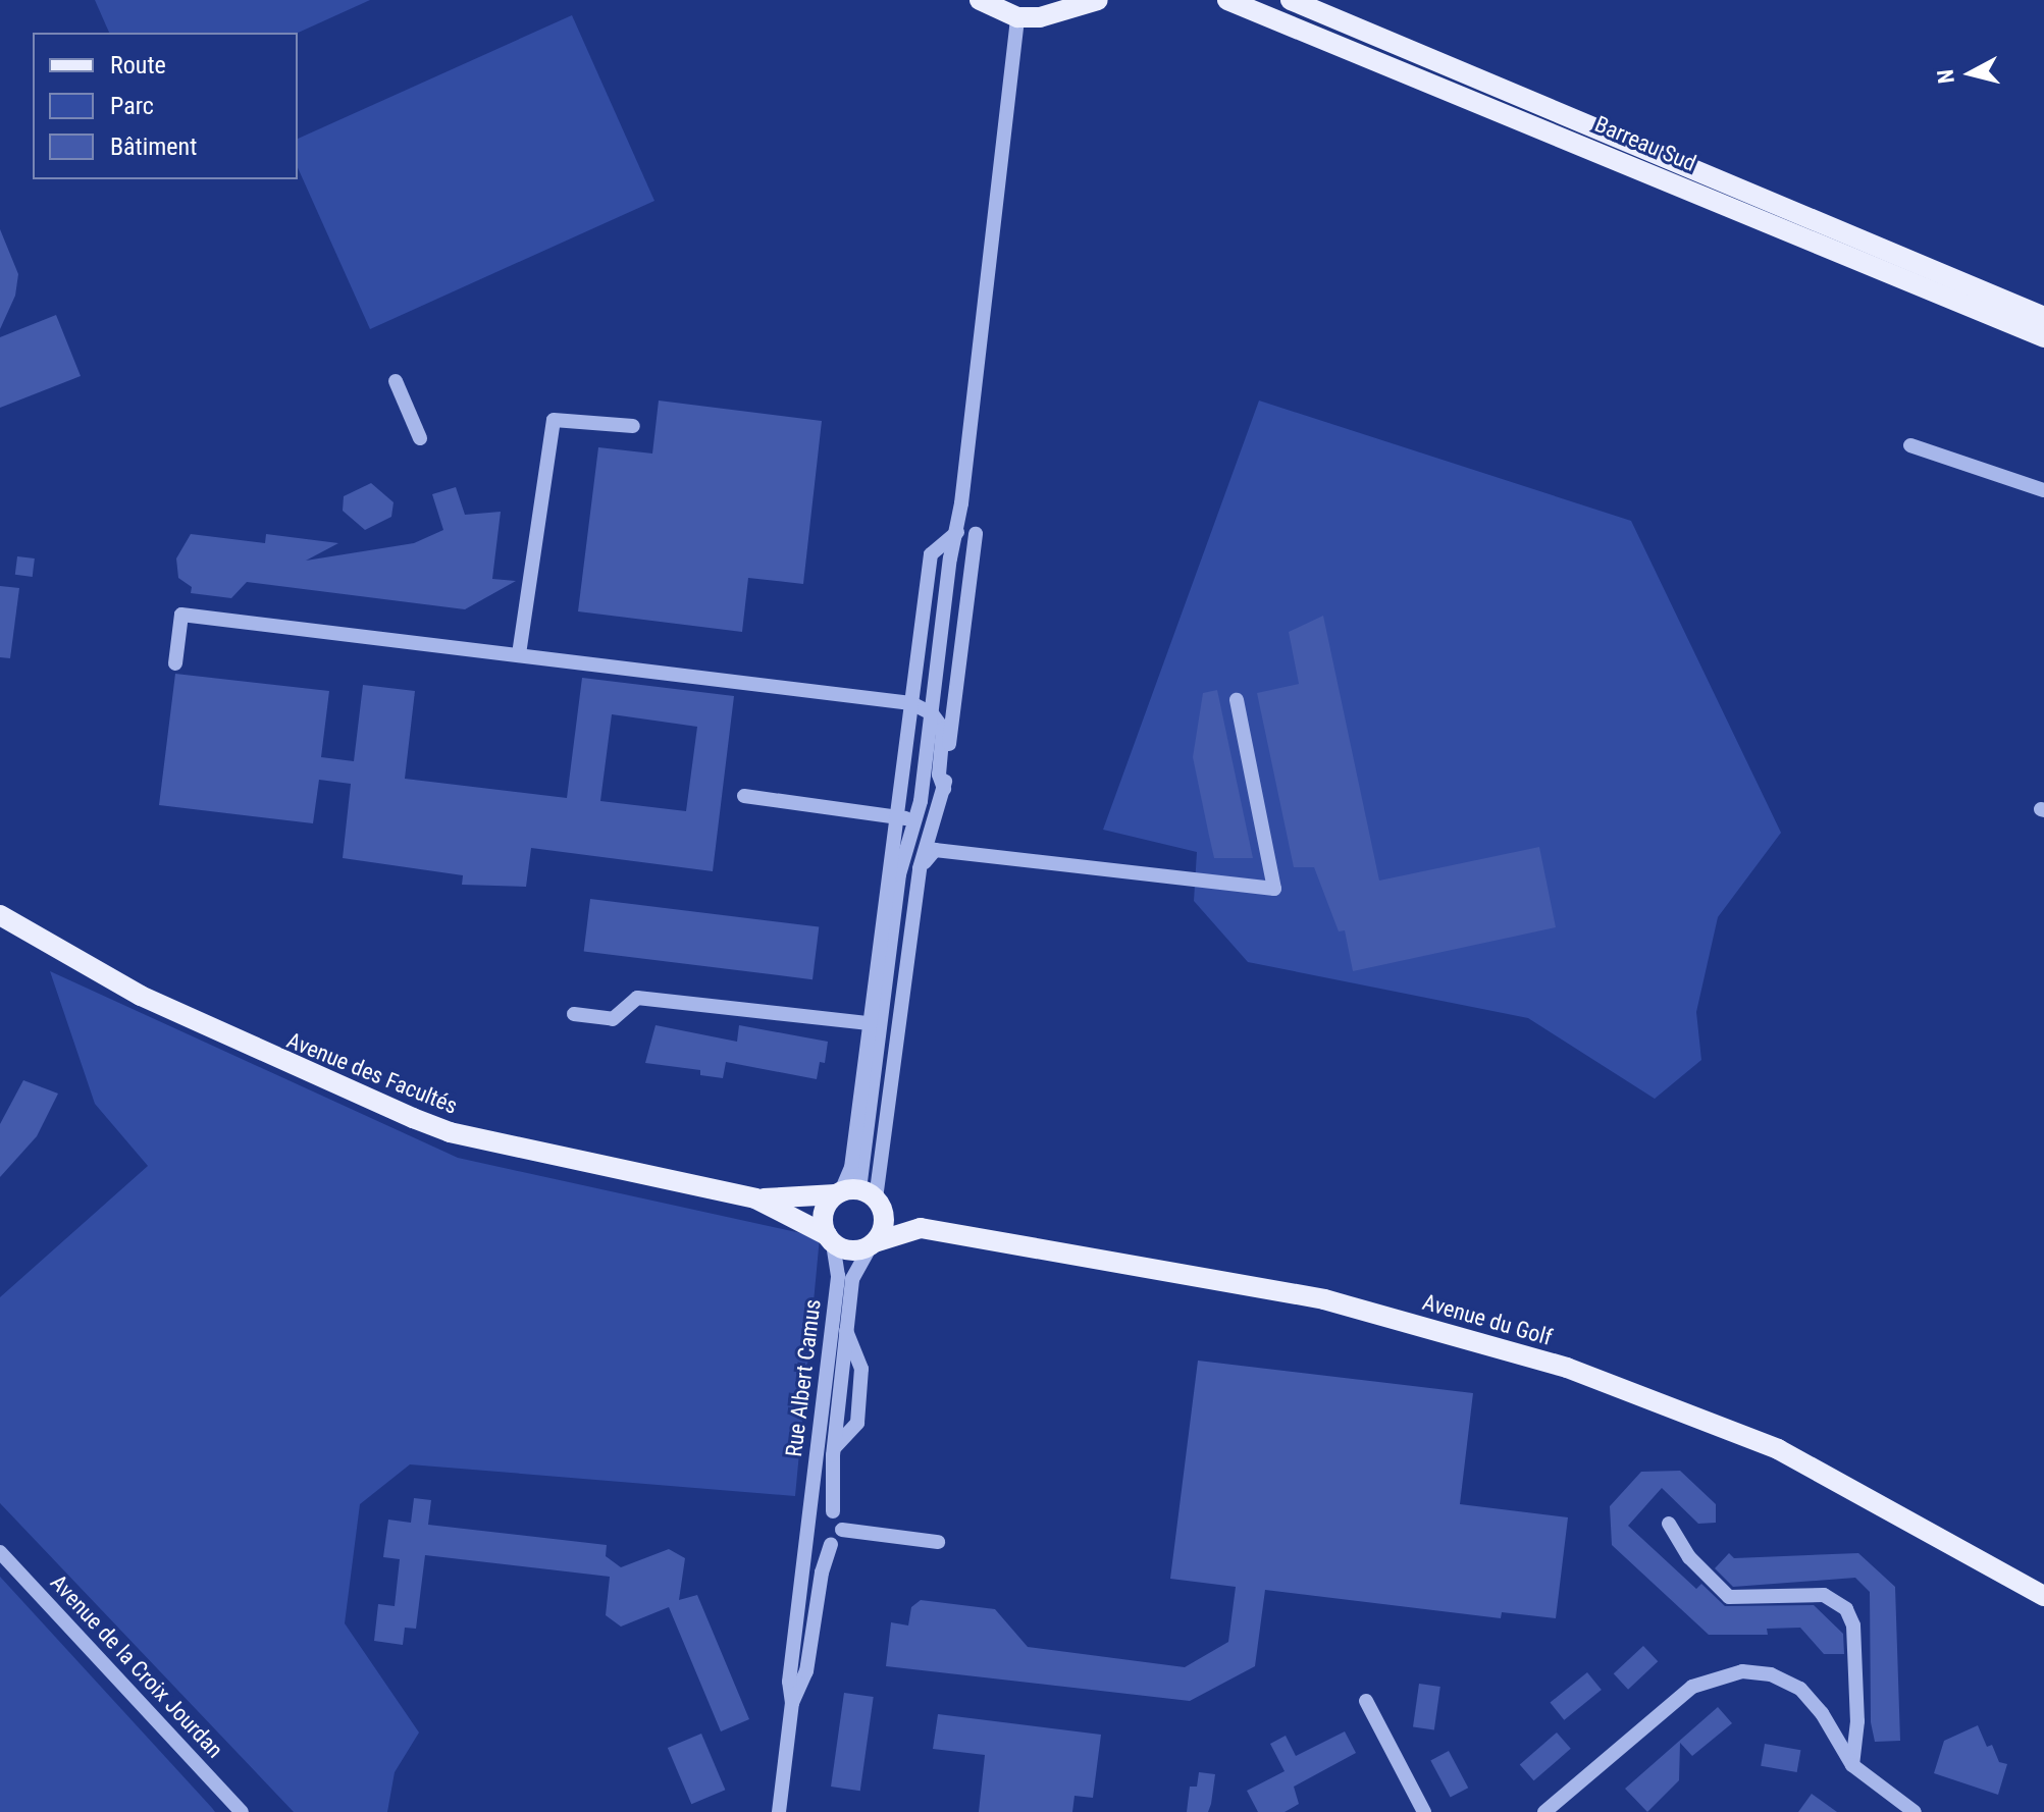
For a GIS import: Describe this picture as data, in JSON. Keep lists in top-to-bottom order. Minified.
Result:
{"streets":{"main road":["Barreau Sud","Avenue des Facultés","Avenue du Golf"],"street":["Rue Albert Camus","Avenue de la Croix Jourdan"]},"crossings":[["Avenue des Facultés","Avenue du Golf"],["Avenue des Facultés","Rue Albert Camus"],["Avenue du Golf","Rue Albert Camus"]],"legend":["Route","Parc","Bâtiment"],"north":"left"}
